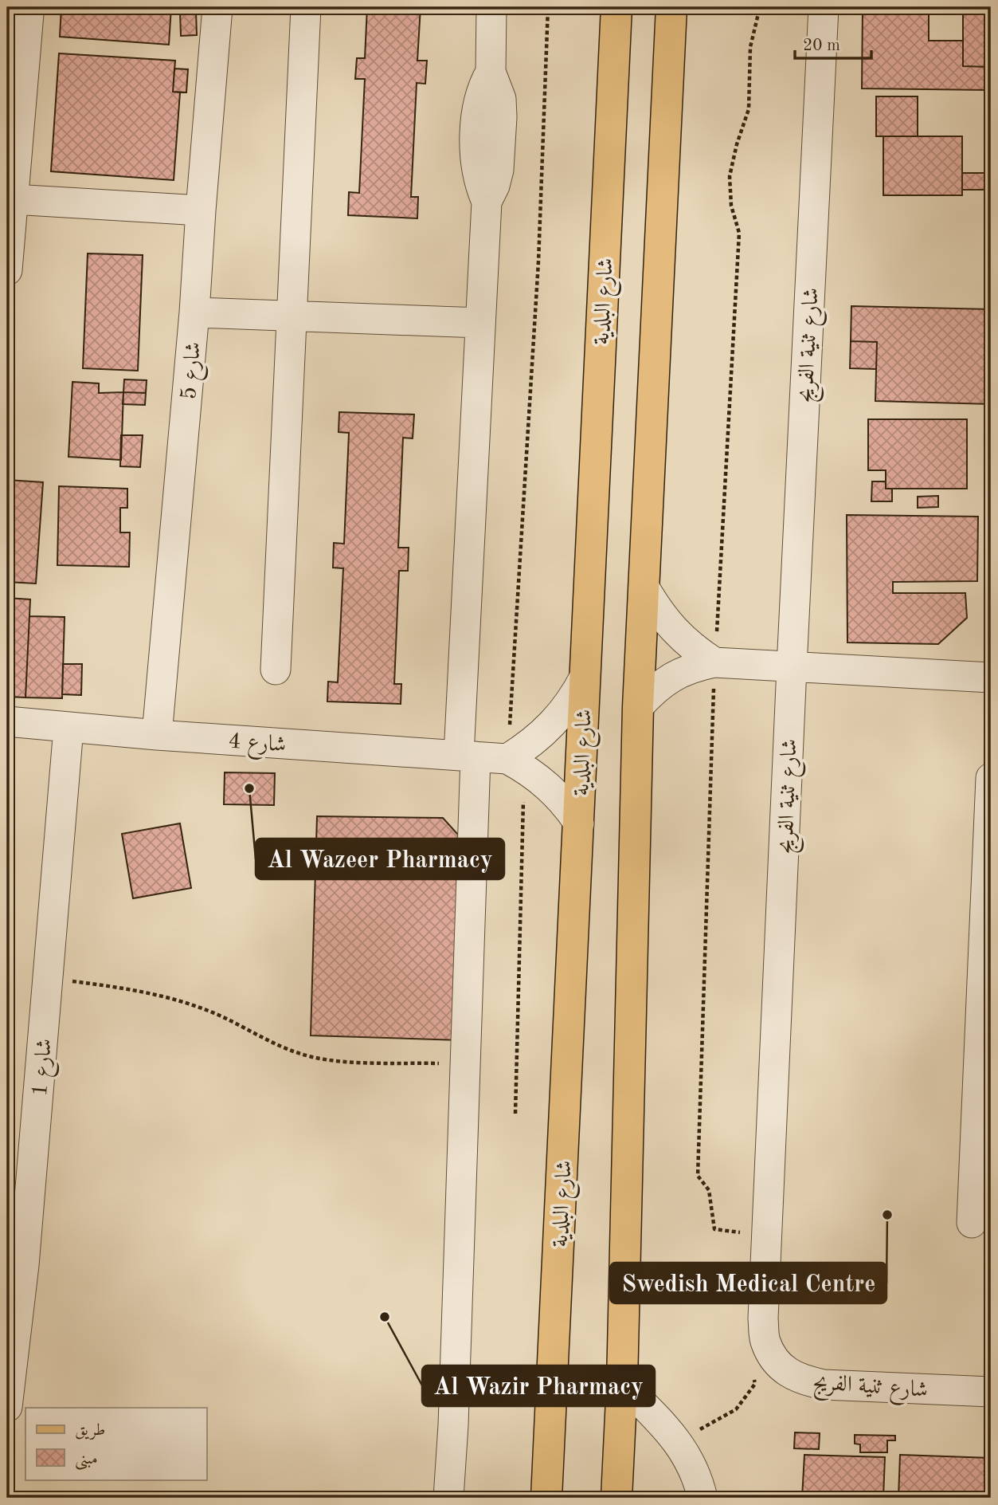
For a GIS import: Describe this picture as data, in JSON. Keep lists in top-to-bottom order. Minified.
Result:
{"streets":{"main road":["شارع البلدية"],"street":["شارع ثنية الفريج","شارع 5","شارع 4","شارع 1"]},"crossings":[["شارع 5","شارع 4"],["شارع 4","شارع 1"]],"places":["Al Wazeer Pharmacy","Swedish Medical Centre","Al Wazir Pharmacy"],"legend":["طريق","مبنى"],"scale_bar":"20 m"}
